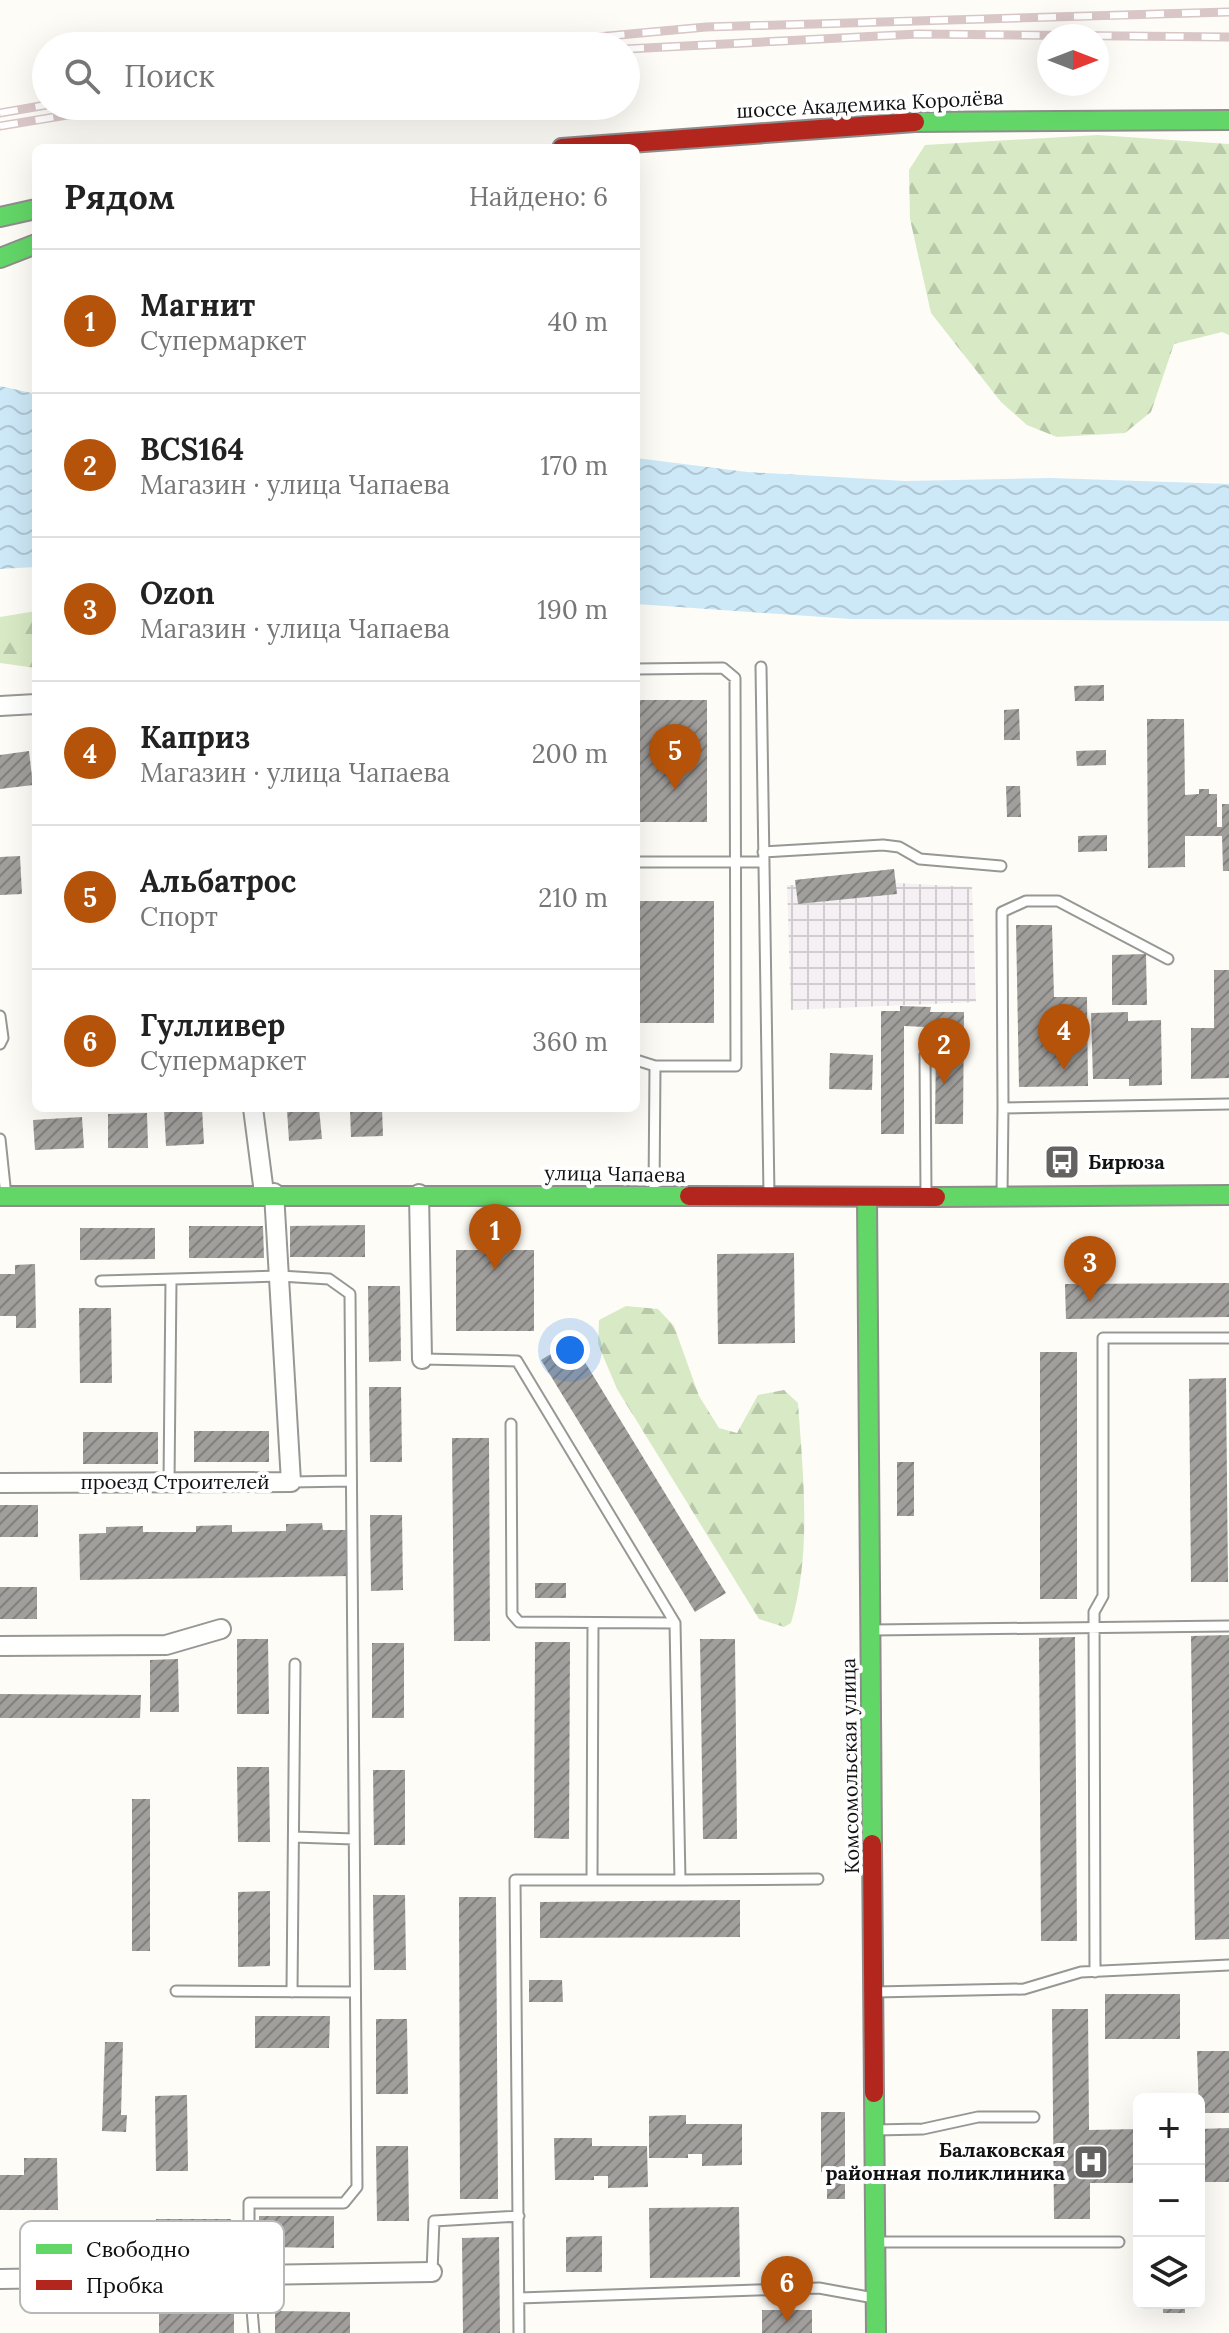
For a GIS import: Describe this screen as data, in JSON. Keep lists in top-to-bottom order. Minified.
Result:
{"streets":{"main road":["шоссе Академика Королёва","улица Чапаева","Комсомольская улица"],"street":["проезд Строителей"]},"crossings":[["улица Чапаева","Комсомольская улица"]],"places":{"bus stop":["Бирюза"],"hospital":["Балаковская районная поликлиника"]},"legend":["Свободно","Пробка"],"north":"right","page":{"search":"Поиск","heading":["Рядом","Найдено: 6"],"list":[{"mark":"1","name":"Магнит","note":"Супермаркет","value":"40 m"},{"mark":"2","name":"BCS164","note":"Магазин · улица Чапаева","value":"170 m"},{"mark":"3","name":"Ozon","note":"Магазин · улица Чапаева","value":"190 m"},{"mark":"4","name":"Каприз","note":"Магазин · улица Чапаева","value":"200 m"},{"mark":"5","name":"Альбатрос","note":"Спорт","value":"210 m"},{"mark":"6","name":"Гулливер","note":"Супермаркет","value":"360 m"}],"pins":["5","4","2","1","3","6"],"map_buttons":["+","−"]}}
